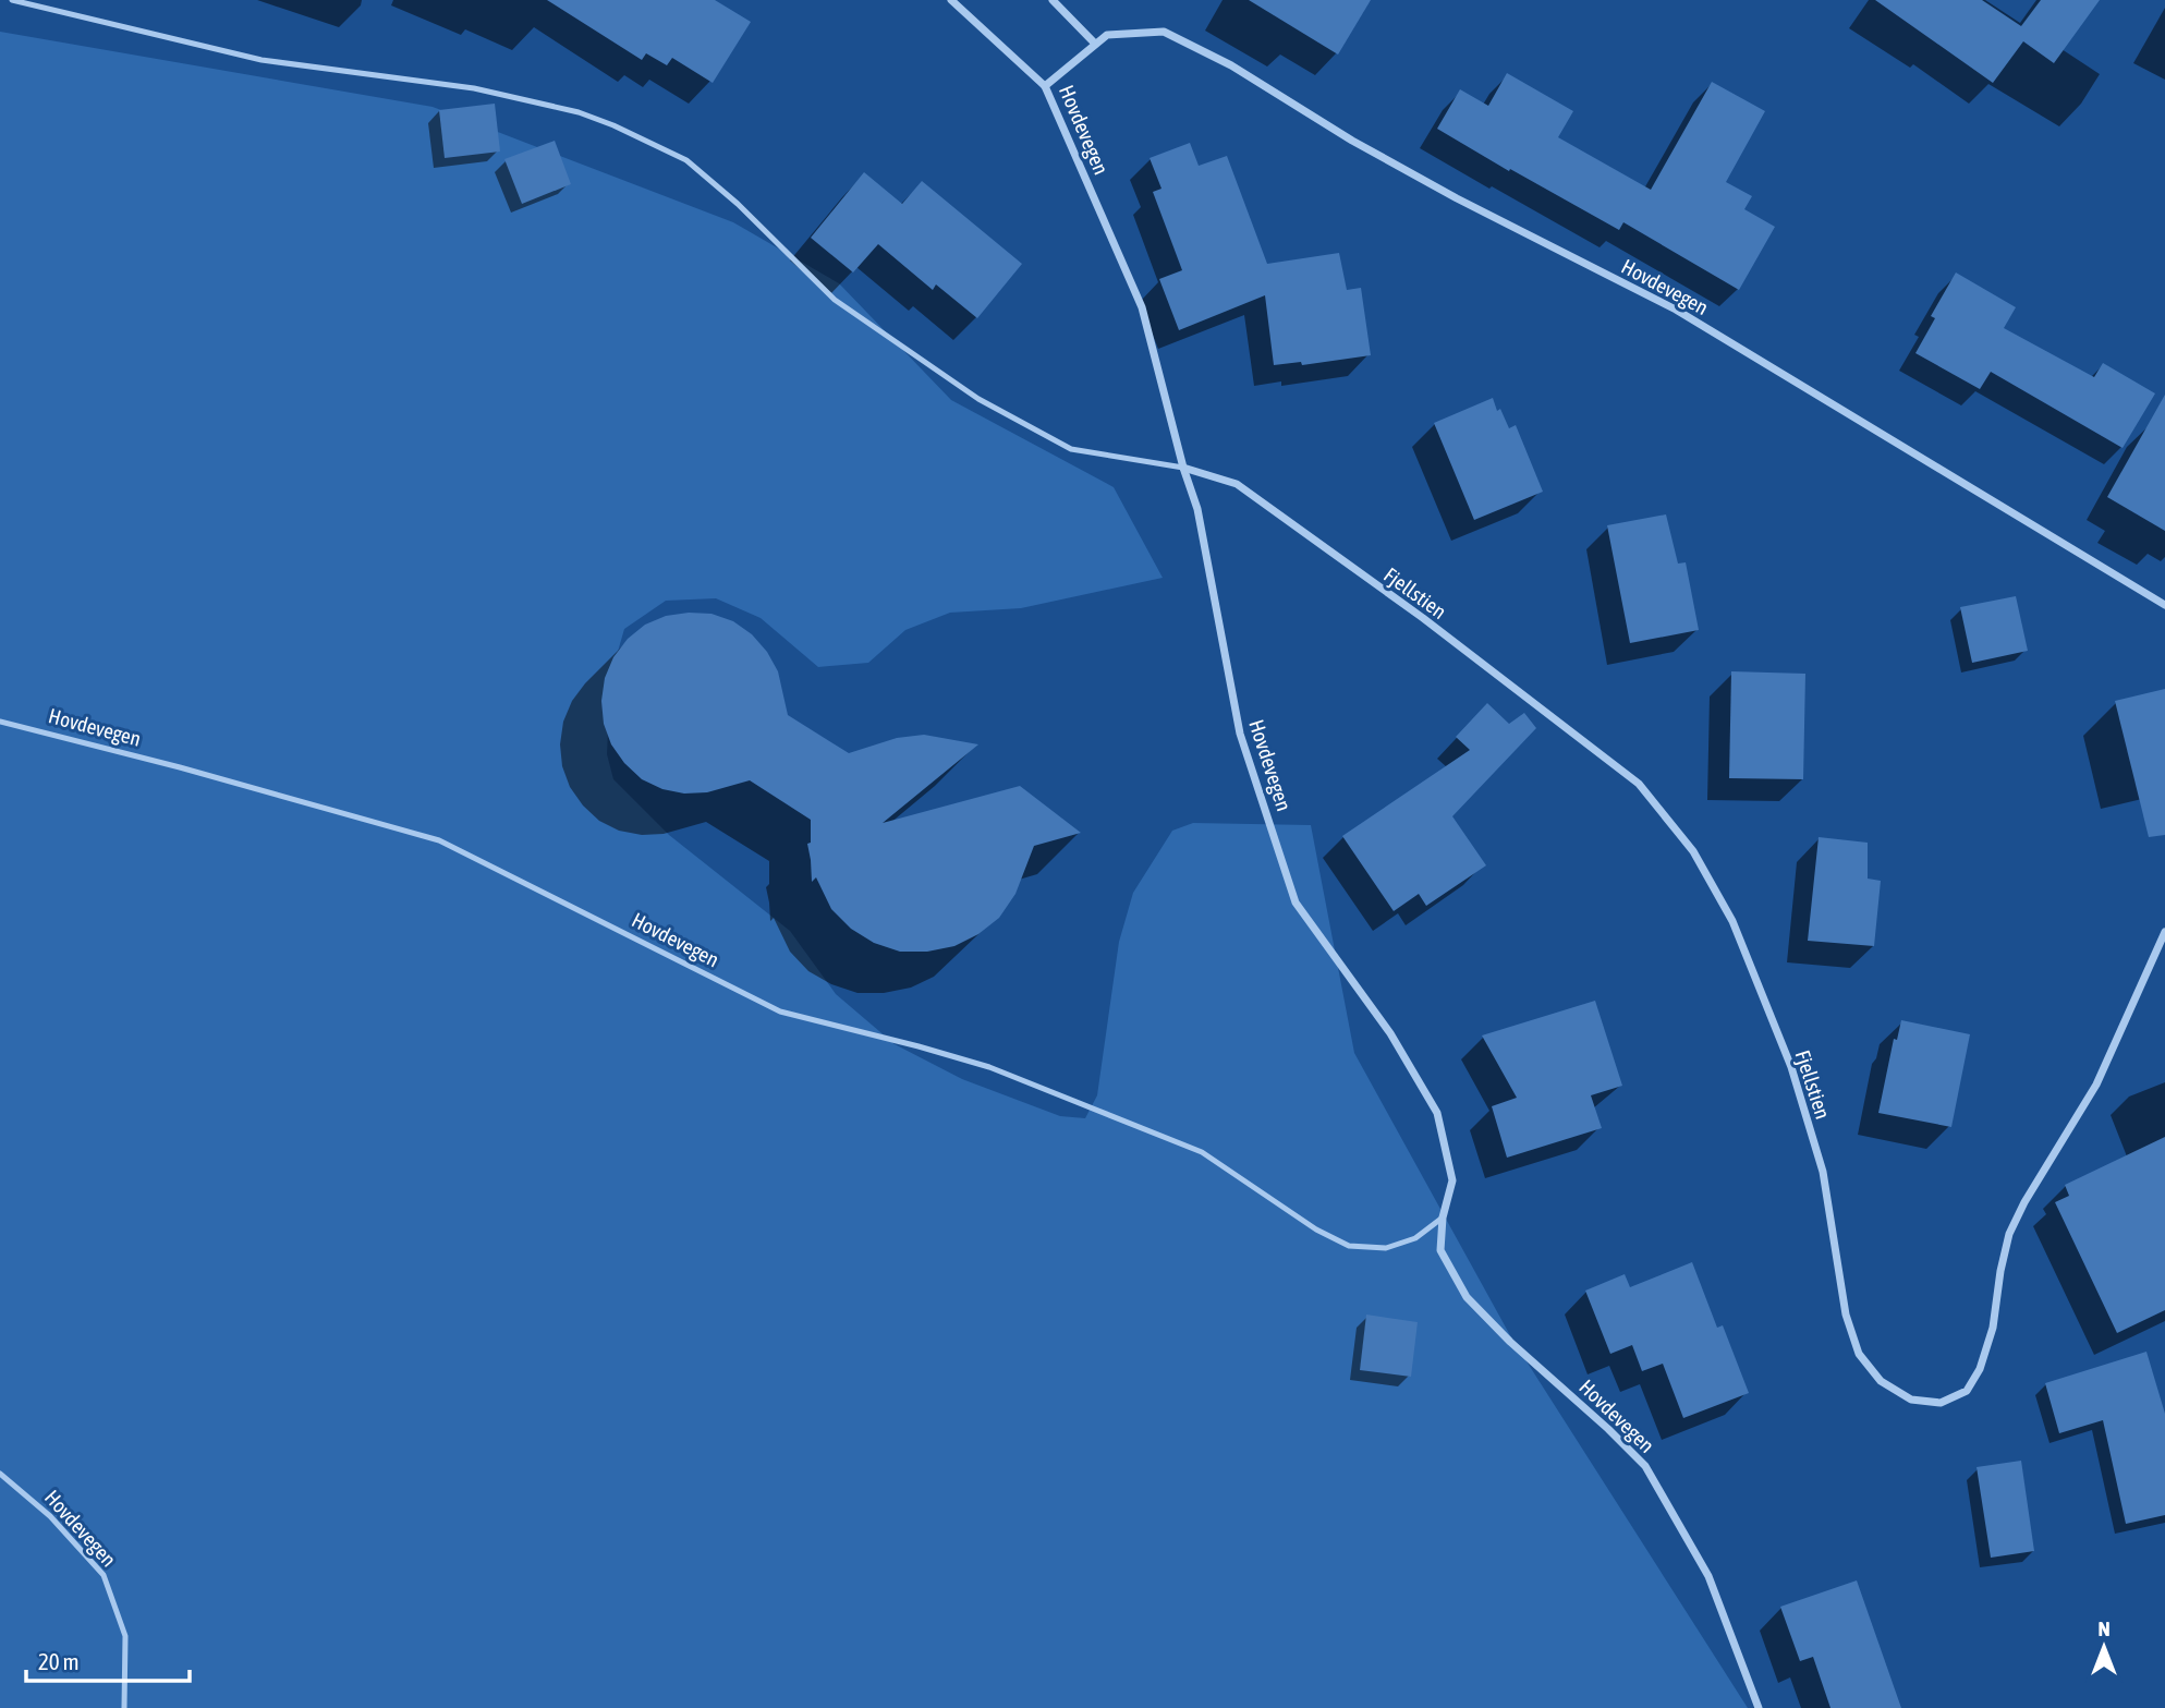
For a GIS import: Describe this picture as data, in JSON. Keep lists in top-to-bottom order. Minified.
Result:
{"streets":{"street":["Hovdevegen","Fjellstien"]},"crossings":[["Hovdevegen","Fjellstien"]],"scale_bar":"20 m","north":"top"}
